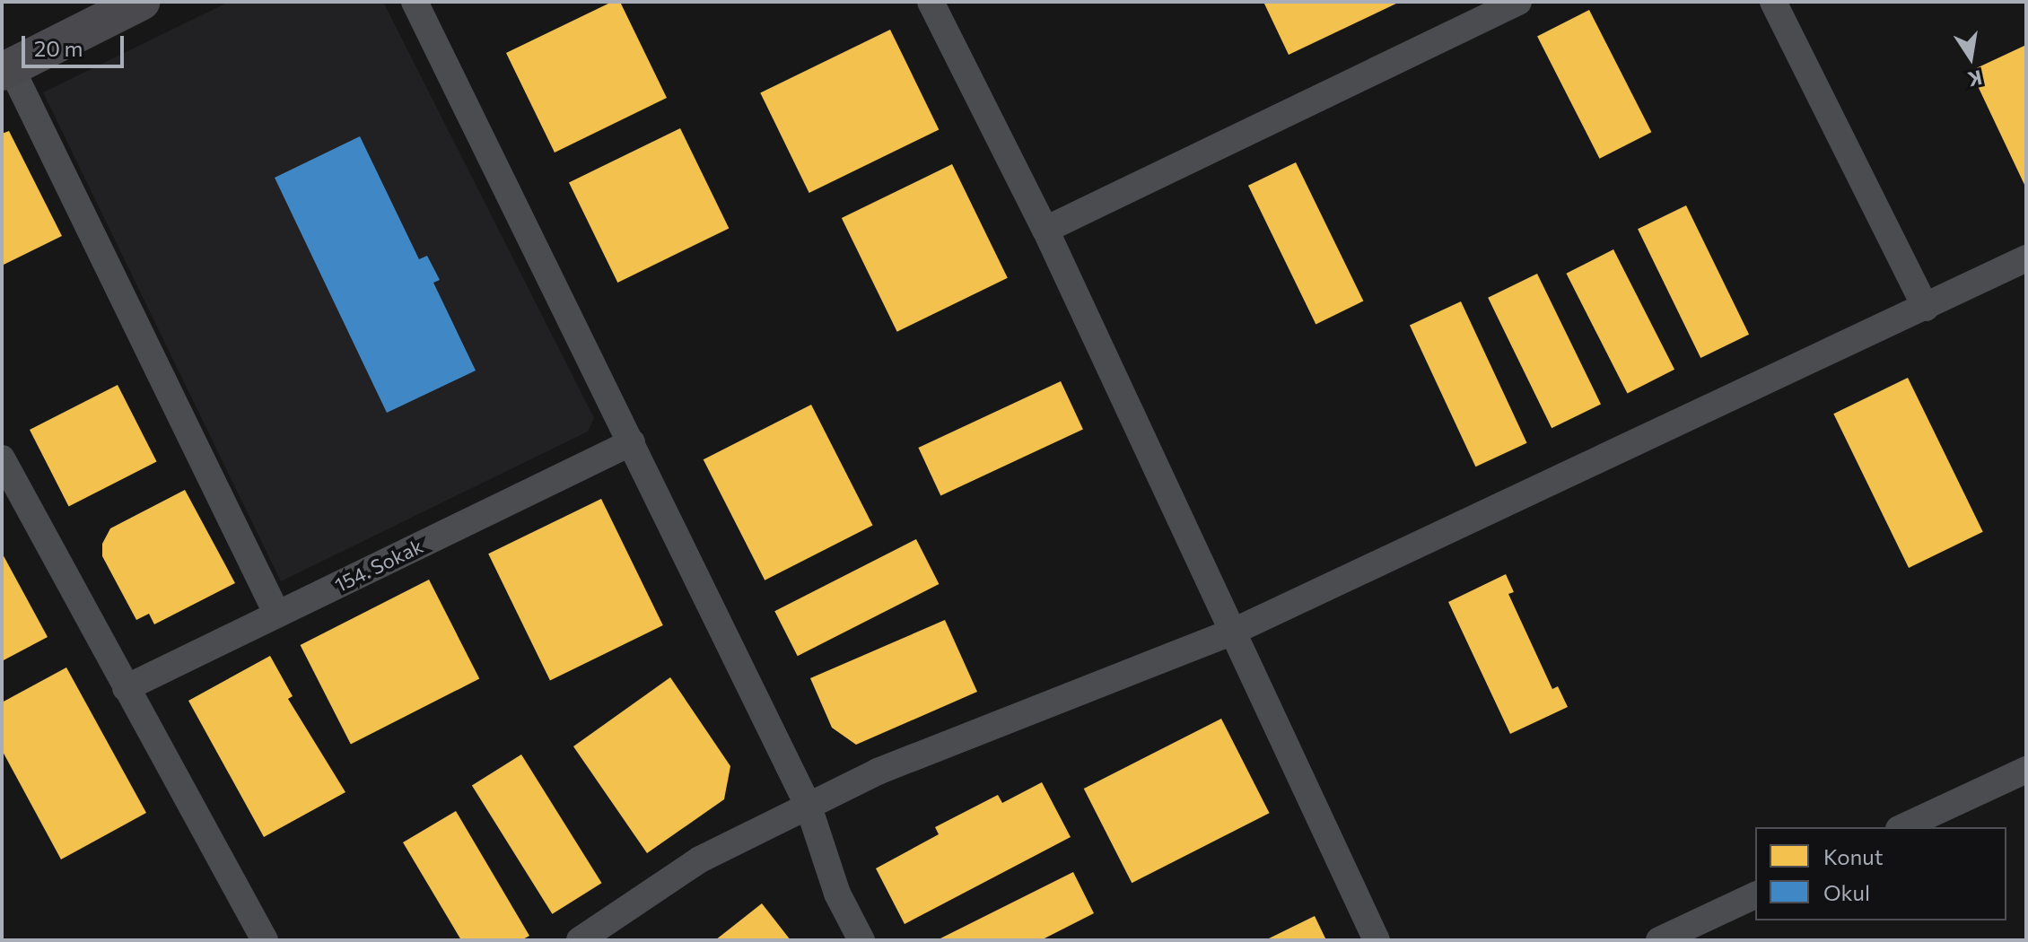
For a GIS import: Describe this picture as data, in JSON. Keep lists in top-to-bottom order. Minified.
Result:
{"streets":{"street":["154. Sokak"]},"legend":["Konut","Okul"],"scale_bar":"20 m","north":"bottom"}
